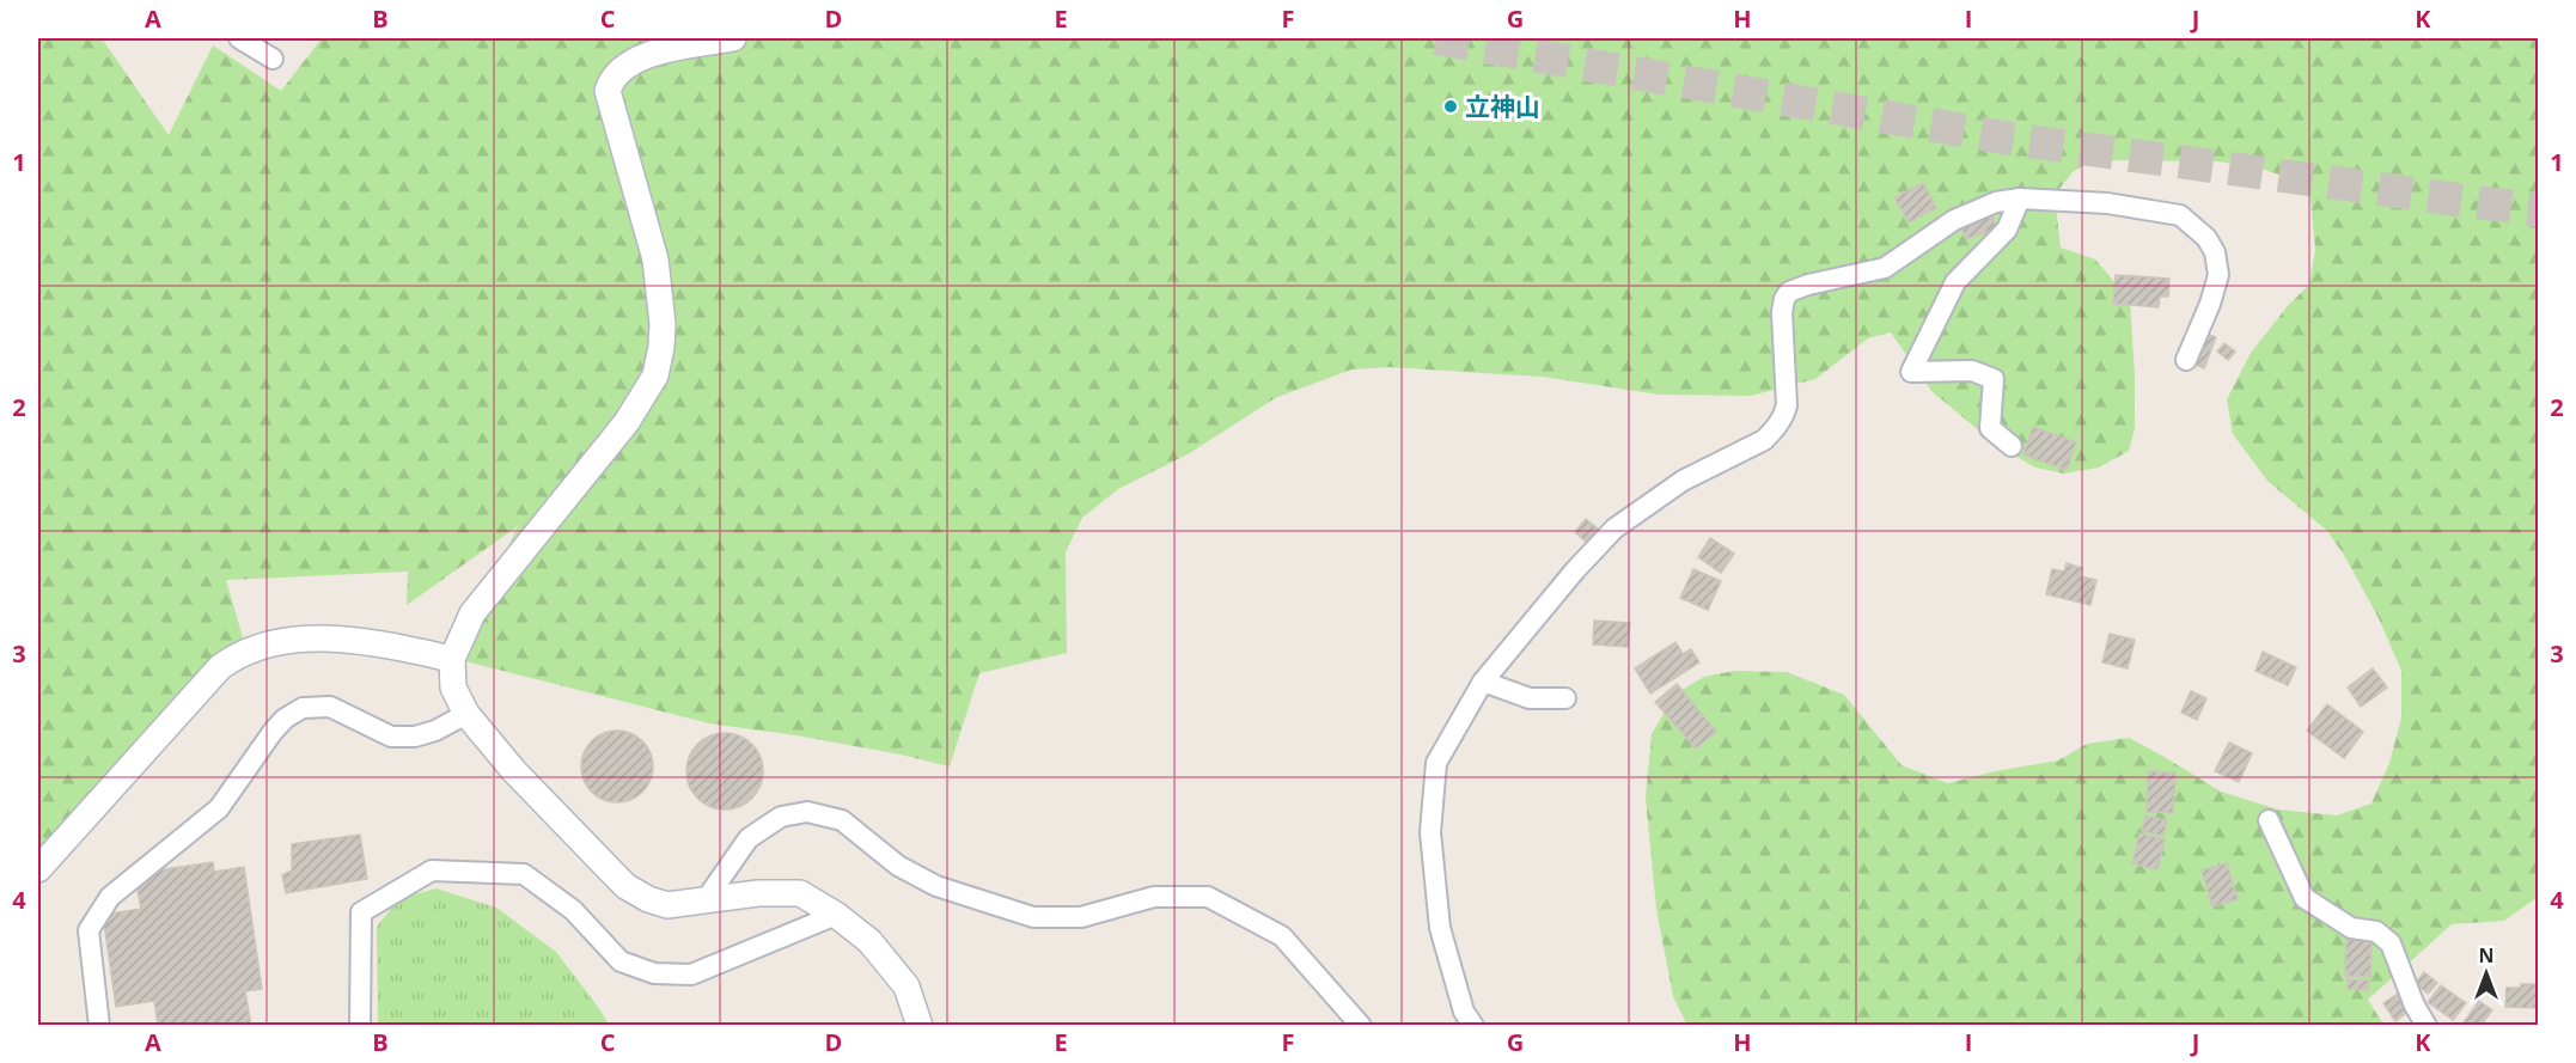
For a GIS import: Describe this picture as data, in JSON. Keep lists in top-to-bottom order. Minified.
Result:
{"places":["立神山"],"north":"top","grid":{"columns":["A","B","C","D","E","F","G","H","I","J","K"],"rows":["1","2","3","4"]}}
